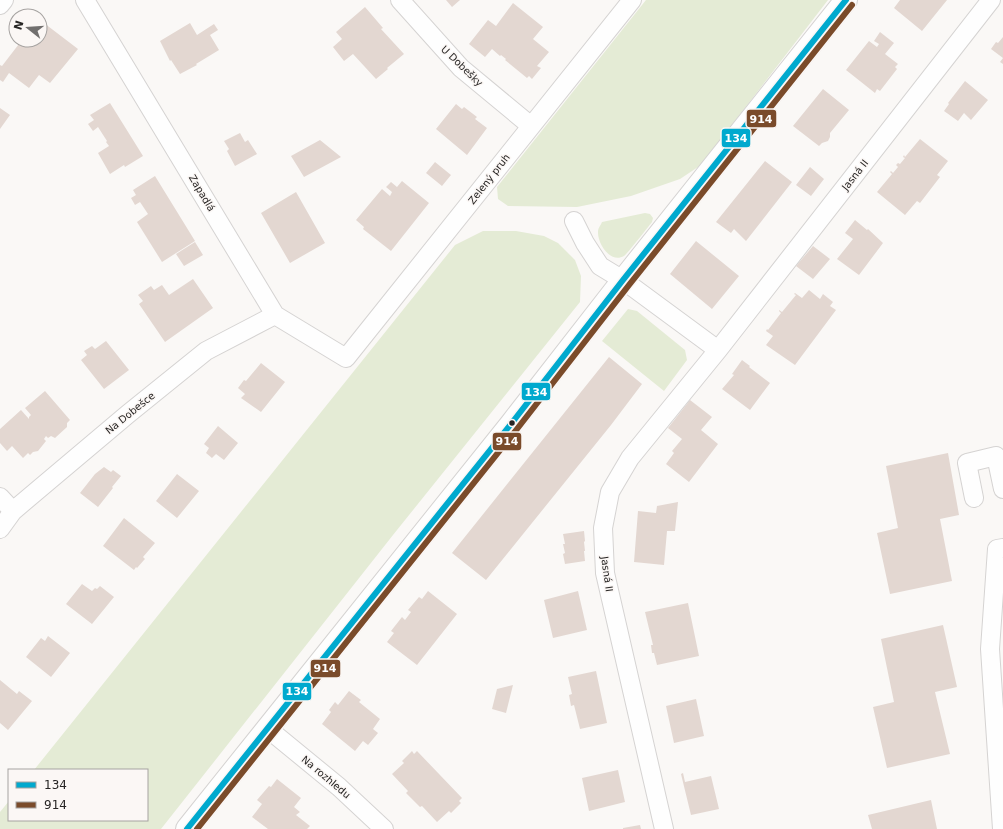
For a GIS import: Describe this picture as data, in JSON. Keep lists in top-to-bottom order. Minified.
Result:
{"streets":{"street":["U Dobešky","Jasná II","Zelený pruh","Zapadlá","Na Dobešce","Na rozhledu"]},"crossings":[["U Dobešky","Zelený pruh"],["Zelený pruh","Zapadlá"],["Zapadlá","Na Dobešce"]],"lines":["transit line 134","transit line 914"],"legend":["134","914"],"north":"left"}
